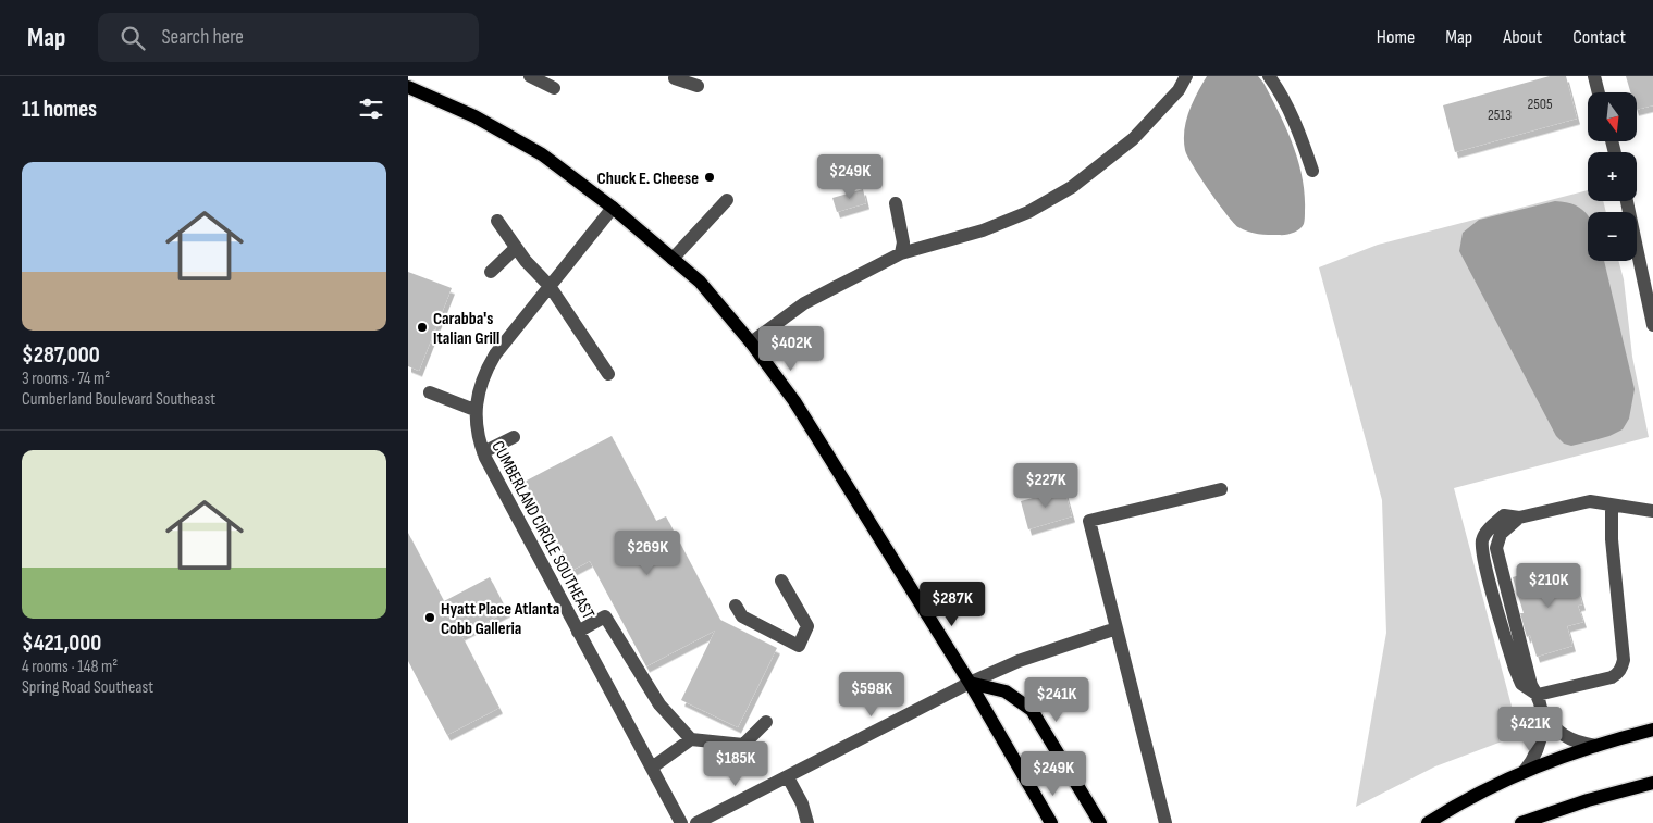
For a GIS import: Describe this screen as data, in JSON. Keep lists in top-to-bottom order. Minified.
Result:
{"streets":{"street":["CUMBERLAND CIRCLE SOUTHEAST"]},"places":["Chuck E. Cheese","Carabba's Italian Grill","Hyatt Place Atlanta Cobb Galleria"],"house_numbers":["2505","2513"],"north":"bottom","page":{"header":"Map","search":"Search here","nav":["Home","Map","About","Contact"],"heading":"11 homes","map_buttons":["+","−"],"list":[{"name":"$287,000","note":"3 rooms · 74 m² · Cumberland Boulevard Southeast"},{"name":"$421,000","note":"4 rooms · 148 m² · Spring Road Southeast"}],"price":["$249K","$402K","$227K","$269K","$210K","$287K","$598K","$241K","$421K","$185K","$249K"]}}
